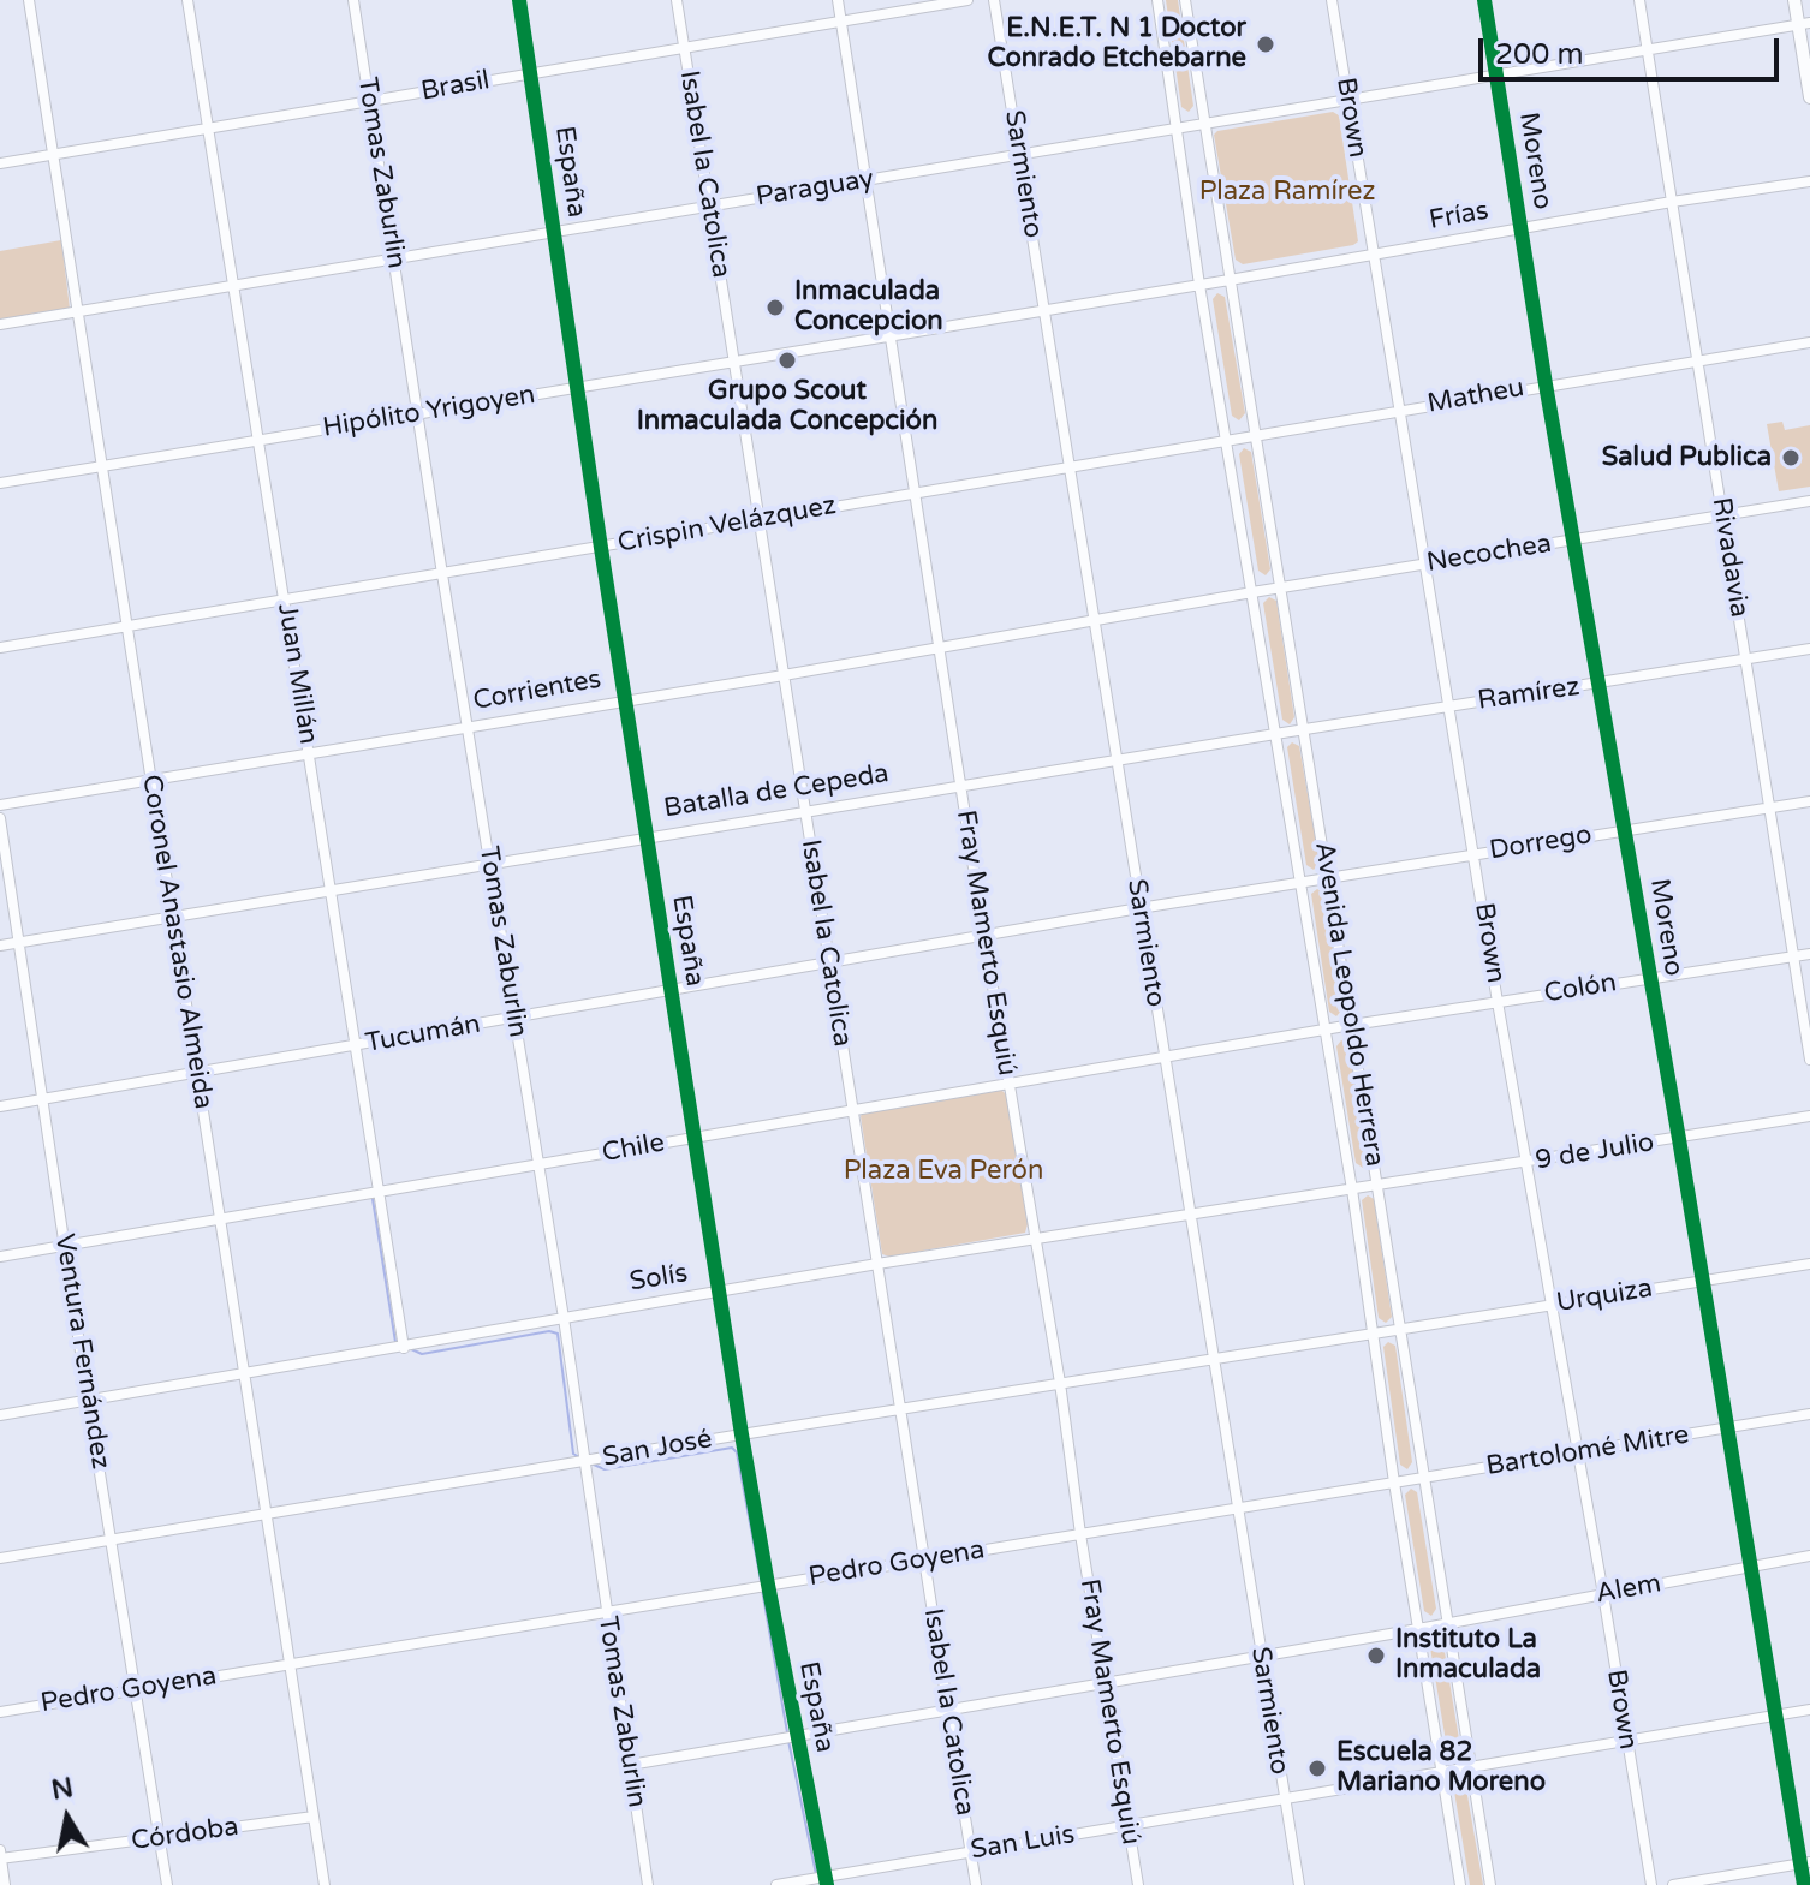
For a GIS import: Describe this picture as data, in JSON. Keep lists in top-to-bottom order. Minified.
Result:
{"streets":{"street":["Brasil","Brown","Moreno","España","Tomas Zaburlin","Isabel la Catolica","Sarmiento","Paraguay","Frías","Matheu","Hipólito Yrigoyen","Crispin Velázquez","Necochea","Rivadavia","Juan Millán","Corrientes","Ramírez","Batalla de Cepeda","Dorrego","Coronel Anastasio Almeida","Fray Mamerto Esquiú","Colón","Avenida Leopoldo Herrera","Tucumán","Chile","9 de Julio","Solís","Urquiza","Ventura Fernández","San José","Bartolomé Mitre","Pedro Goyena","Alem","Córdoba","San Luis"]},"crossings":[["Brasil","España"],["Brasil","Tomas Zaburlin"],["Brasil","Isabel la Catolica"],["Brasil","Juan Millán"],["Brasil","Coronel Anastasio Almeida"],["Brasil","Fray Mamerto Esquiú"],["Brown","Frías"],["Brown","Matheu"],["Brown","Necochea"],["Brown","Ramírez"],["Brown","Dorrego"],["Brown","Colón"],["Brown","9 de Julio"],["Brown","Urquiza"],["Brown","Bartolomé Mitre"],["Brown","Alem"],["Brown","San Luis"],["Moreno","Frías"],["Moreno","Matheu"],["Moreno","Necochea"],["Moreno","Ramírez"],["Moreno","Dorrego"],["Moreno","Colón"],["Moreno","9 de Julio"],["Moreno","Urquiza"],["Moreno","Bartolomé Mitre"],["Moreno","Alem"],["Moreno","San Luis"],["España","Paraguay"],["España","Hipólito Yrigoyen"],["España","Crispin Velázquez"],["España","Corrientes"],["España","Batalla de Cepeda"],["España","Tucumán"],["España","Chile"],["España","Solís"],["España","San José"],["España","Pedro Goyena"],["España","San Luis"],["Tomas Zaburlin","Paraguay"],["Tomas Zaburlin","Hipólito Yrigoyen"],["Tomas Zaburlin","Crispin Velázquez"],["Tomas Zaburlin","Corrientes"],["Tomas Zaburlin","Batalla de Cepeda"],["Tomas Zaburlin","Tucumán"],["Tomas Zaburlin","Chile"],["Tomas Zaburlin","Solís"],["Tomas Zaburlin","San José"],["Tomas Zaburlin","Pedro Goyena"],["Isabel la Catolica","Paraguay"],["Isabel la Catolica","Hipólito Yrigoyen"],["Isabel la Catolica","Crispin Velázquez"],["Isabel la Catolica","Corrientes"],["Isabel la Catolica","Batalla de Cepeda"],["Isabel la Catolica","Tucumán"],["Isabel la Catolica","Chile"],["Isabel la Catolica","Solís"],["Isabel la Catolica","San José"],["Isabel la Catolica","Pedro Goyena"],["Isabel la Catolica","San Luis"],["Sarmiento","Paraguay"],["Sarmiento","Hipólito Yrigoyen"],["Sarmiento","Crispin Velázquez"],["Sarmiento","Corrientes"],["Sarmiento","Batalla de Cepeda"],["Sarmiento","Tucumán"],["Sarmiento","Chile"],["Sarmiento","Solís"],["Sarmiento","San José"],["Sarmiento","Pedro Goyena"],["Sarmiento","San Luis"],["Paraguay","Juan Millán"],["Paraguay","Coronel Anastasio Almeida"],["Paraguay","Fray Mamerto Esquiú"],["Paraguay","Avenida Leopoldo Herrera"],["Frías","Hipólito Yrigoyen"],["Frías","Rivadavia"],["Frías","Avenida Leopoldo Herrera"],["Matheu","Crispin Velázquez"],["Matheu","Rivadavia"],["Matheu","Avenida Leopoldo Herrera"],["Hipólito Yrigoyen","Juan Millán"],["Hipólito Yrigoyen","Coronel Anastasio Almeida"],["Hipólito Yrigoyen","Fray Mamerto Esquiú"],["Hipólito Yrigoyen","Avenida Leopoldo Herrera"],["Crispin Velázquez","Juan Millán"],["Crispin Velázquez","Coronel Anastasio Almeida"],["Crispin Velázquez","Fray Mamerto Esquiú"],["Crispin Velázquez","Avenida Leopoldo Herrera"],["Necochea","Rivadavia"],["Necochea","Corrientes"],["Necochea","Avenida Leopoldo Herrera"],["Rivadavia","Ramírez"],["Rivadavia","Dorrego"],["Rivadavia","Colón"],["Juan Millán","Corrientes"],["Juan Millán","Batalla de Cepeda"],["Juan Millán","Tucumán"],["Juan Millán","Chile"],["Juan Millán","Solís"],["Corrientes","Coronel Anastasio Almeida"],["Corrientes","Fray Mamerto Esquiú"],["Corrientes","Avenida Leopoldo Herrera"],["Ramírez","Batalla de Cepeda"],["Ramírez","Avenida Leopoldo Herrera"],["Batalla de Cepeda","Coronel Anastasio Almeida"],["Batalla de Cepeda","Fray Mamerto Esquiú"],["Batalla de Cepeda","Avenida Leopoldo Herrera"],["Batalla de Cepeda","Ventura Fernández"],["Dorrego","Avenida Leopoldo Herrera"],["Dorrego","Tucumán"],["Coronel Anastasio Almeida","Tucumán"],["Coronel Anastasio Almeida","Chile"],["Coronel Anastasio Almeida","Solís"],["Coronel Anastasio Almeida","San José"],["Coronel Anastasio Almeida","Pedro Goyena"],["Coronel Anastasio Almeida","Córdoba"],["Fray Mamerto Esquiú","Tucumán"],["Fray Mamerto Esquiú","Chile"],["Fray Mamerto Esquiú","Solís"],["Fray Mamerto Esquiú","San José"],["Fray Mamerto Esquiú","Pedro Goyena"],["Fray Mamerto Esquiú","San Luis"],["Colón","Avenida Leopoldo Herrera"],["Colón","Chile"],["Avenida Leopoldo Herrera","Tucumán"],["Avenida Leopoldo Herrera","Chile"],["Avenida Leopoldo Herrera","9 de Julio"],["Avenida Leopoldo Herrera","Solís"],["Avenida Leopoldo Herrera","Urquiza"],["Avenida Leopoldo Herrera","San José"],["Avenida Leopoldo Herrera","Bartolomé Mitre"],["Avenida Leopoldo Herrera","Pedro Goyena"],["Avenida Leopoldo Herrera","Alem"],["Avenida Leopoldo Herrera","San Luis"],["Tucumán","Ventura Fernández"],["Chile","Ventura Fernández"],["9 de Julio","Solís"],["Solís","Ventura Fernández"],["Urquiza","San José"],["Ventura Fernández","San José"],["Ventura Fernández","Pedro Goyena"],["Ventura Fernández","Córdoba"],["Bartolomé Mitre","Pedro Goyena"]],"parks":["Plaza Ramírez","Plaza Eva Perón"],"places":["E.N.E.T. N 1 Doctor Conrado Etchebarne","Inmaculada Concepcion","Grupo Scout Inmaculada Concepción","Salud Publica","Instituto La Inmaculada","Escuela 82 Mariano Moreno"],"scale_bar":"200 m","north":"top"}
